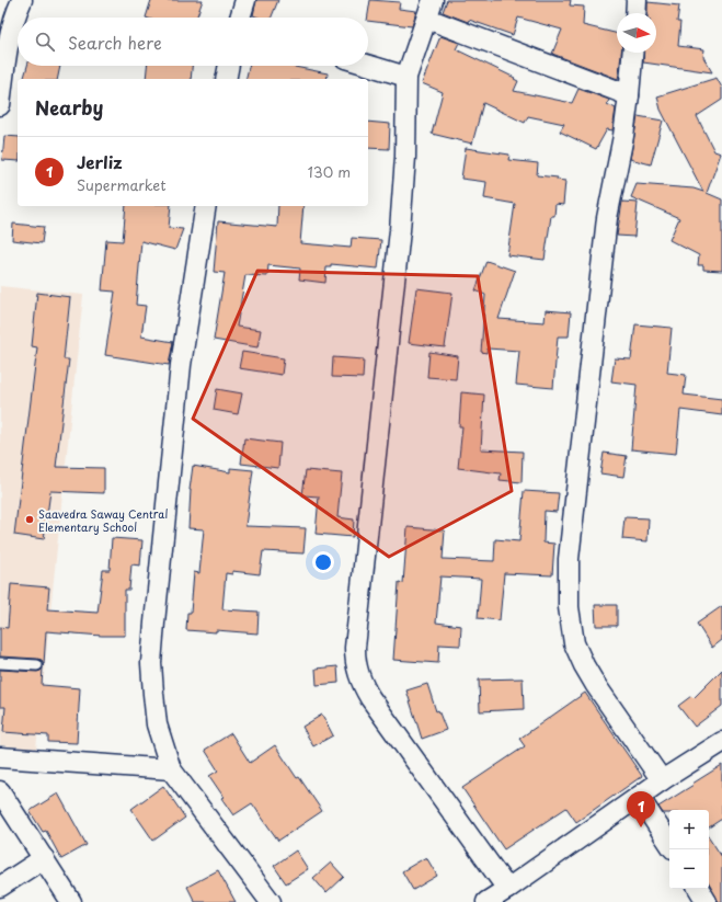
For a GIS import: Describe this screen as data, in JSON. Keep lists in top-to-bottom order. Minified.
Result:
{"places":["Saavedra Saway Central Elementary School"],"north":"right","page":{"search":"Search here","heading":"Nearby","list":[{"mark":"1","name":"Jerliz","note":"Supermarket","value":"130 m"}],"pins":"1","map_buttons":["+","−"]}}
